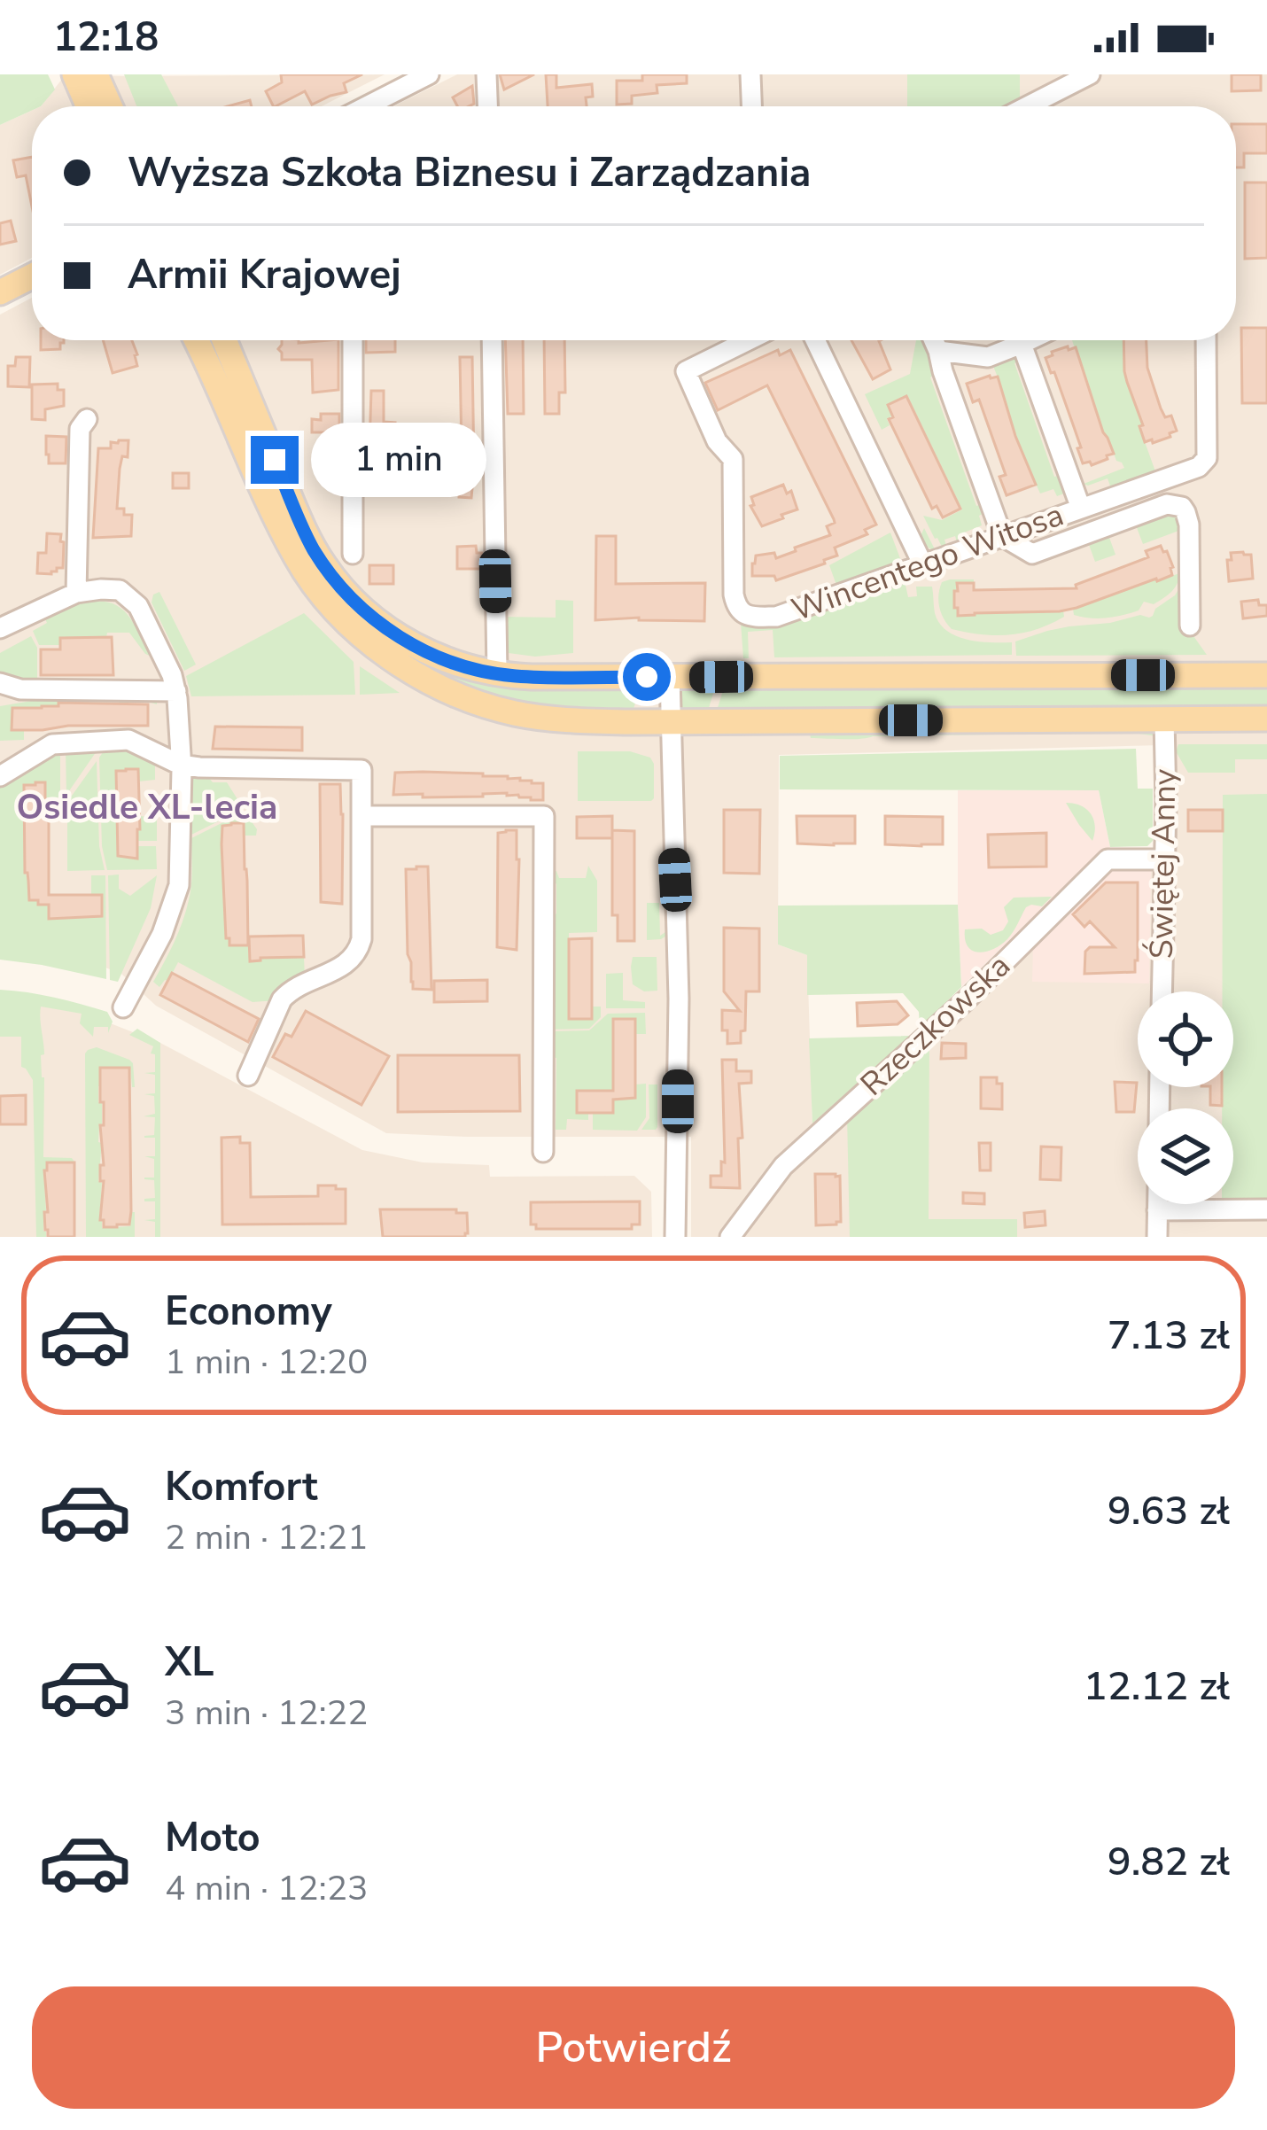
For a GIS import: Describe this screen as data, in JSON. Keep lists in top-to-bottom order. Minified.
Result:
{"streets":{"street":["Wincentego Witosa","Świętej Anny","Rzeczkowska"]},"crossings":[["Świętej Anny","Rzeczkowska"]],"districts":["Osiedle XL-lecia"],"page":{"status":"12:18","banner":["Wyższa Szkoła Biznesu i Zarządzania","Armii Krajowej"],"bubble":"1 min","list":[{"name":"Economy","note":"1 min · 12:20","value":"7.13 zł"},{"name":"Komfort","note":"2 min · 12:21","value":"9.63 zł"},{"name":"XL","note":"3 min · 12:22","value":"12.12 zł"},{"name":"Moto","note":"4 min · 12:23","value":"9.82 zł"}],"buttons":"Potwierdź"}}
